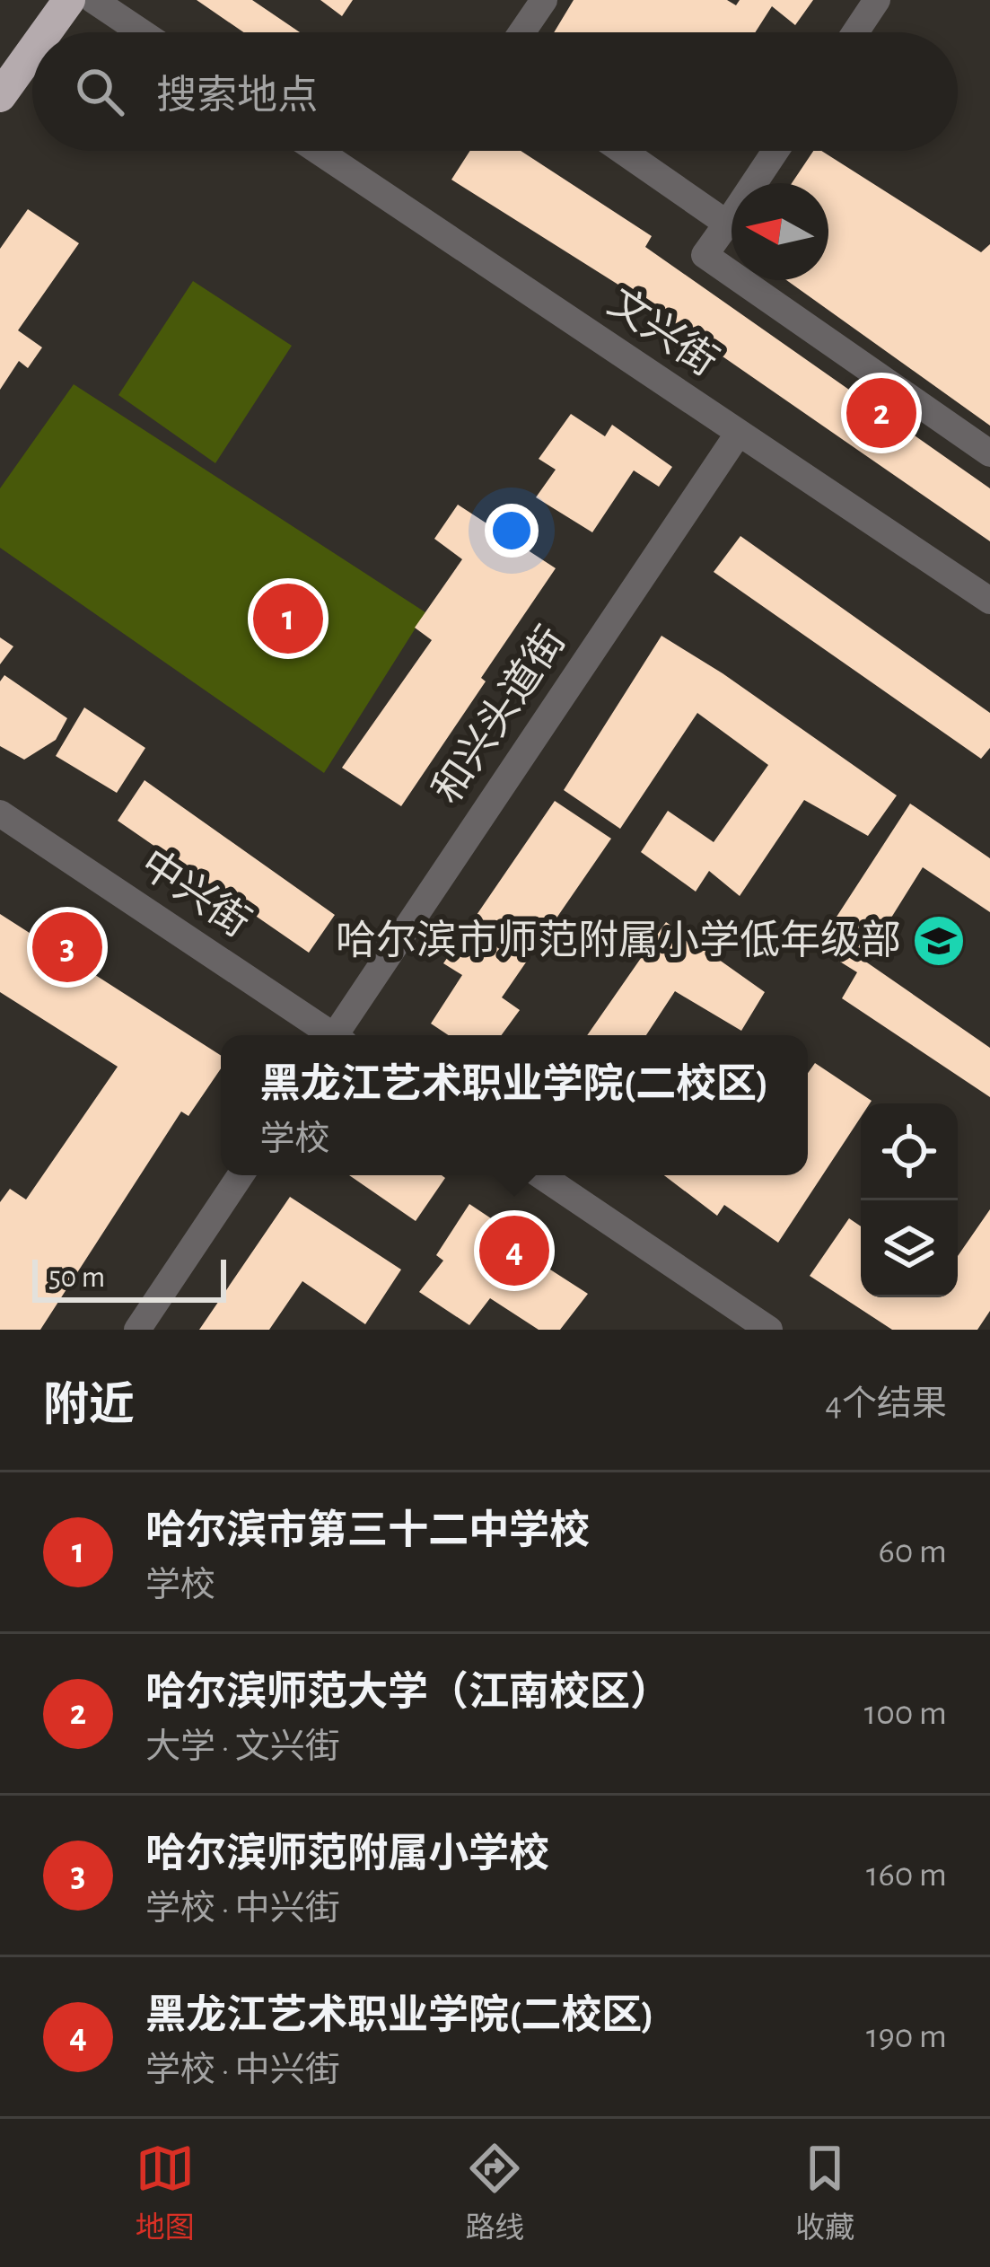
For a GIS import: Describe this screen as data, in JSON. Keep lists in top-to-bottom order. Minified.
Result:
{"streets":{"street":["文兴街","和兴头道街","中兴街"]},"crossings":[["文兴街","和兴头道街"]],"places":{"school or university":["哈尔滨市师范附属小学低年级部"]},"scale_bar":"50 m","north":"left","page":{"search":"搜索地点","pins":["2","1","3","4"],"popup":["黑龙江艺术职业学院(二校区)","学校"],"scale":"50 m","heading":["附近","4个结果"],"list":[{"mark":"1","name":"哈尔滨市第三十二中学校","note":"学校","value":"60 m"},{"mark":"2","name":"哈尔滨师范大学（江南校区）","note":"大学 · 文兴街","value":"100 m"},{"mark":"3","name":"哈尔滨师范附属小学校","note":"学校 · 中兴街","value":"160 m"},{"mark":"4","name":"黑龙江艺术职业学院(二校区)","note":"学校 · 中兴街","value":"190 m"}],"nav":["地图","路线","收藏"]}}
